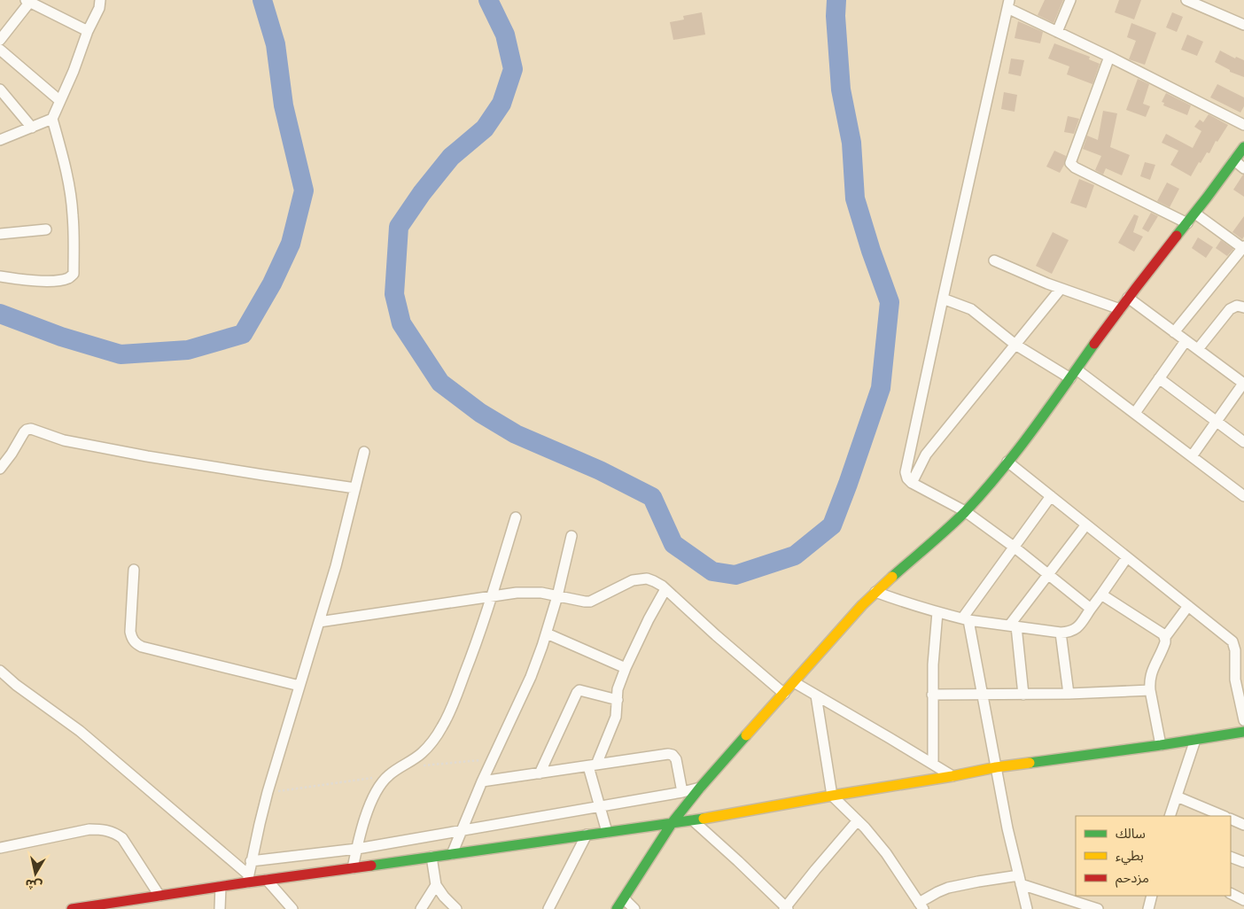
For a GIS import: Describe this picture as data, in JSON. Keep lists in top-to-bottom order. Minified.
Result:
{"legend":["سالك","بطيء","مزدحم"],"north":"bottom"}
